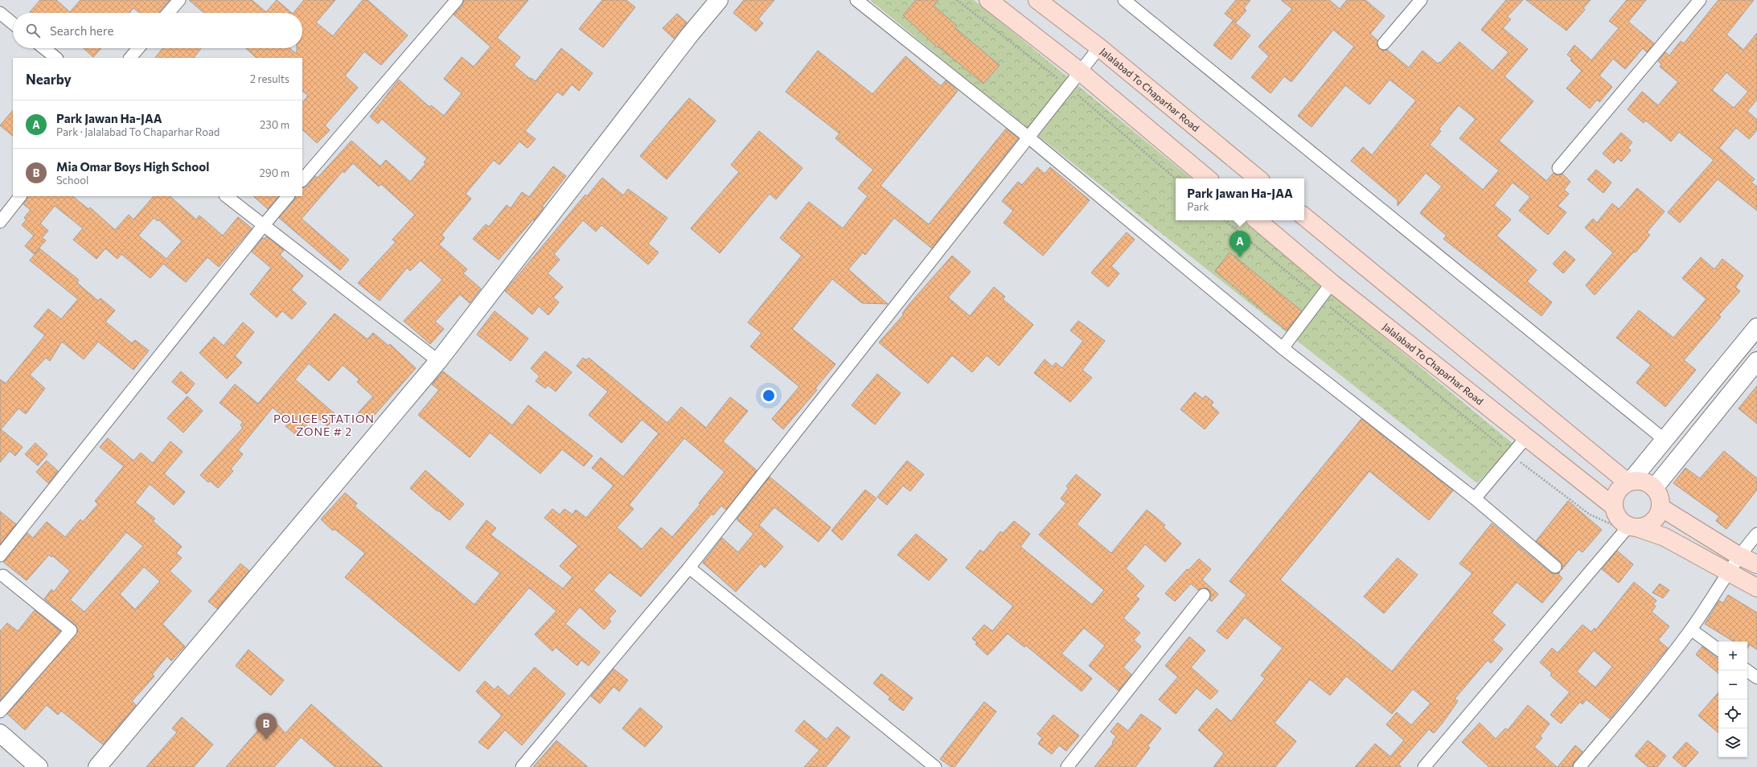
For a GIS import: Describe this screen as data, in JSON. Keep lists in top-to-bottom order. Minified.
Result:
{"streets":{"main road":["Jalalabad To Chaparhar Road"]},"districts":["POLICE STATION ZONE # 2"],"page":{"search":"Search here","heading":["Nearby","2 results"],"list":[{"mark":"A","name":"Park Jawan Ha-JAA","note":"Park · Jalalabad To Chaparhar Road","value":"230 m"},{"mark":"B","name":"Mia Omar Boys High School","note":"School","value":"290 m"}],"popup":["Park Jawan Ha-JAA","Park"],"pins":["A","B"],"map_buttons":["+","−"]}}
